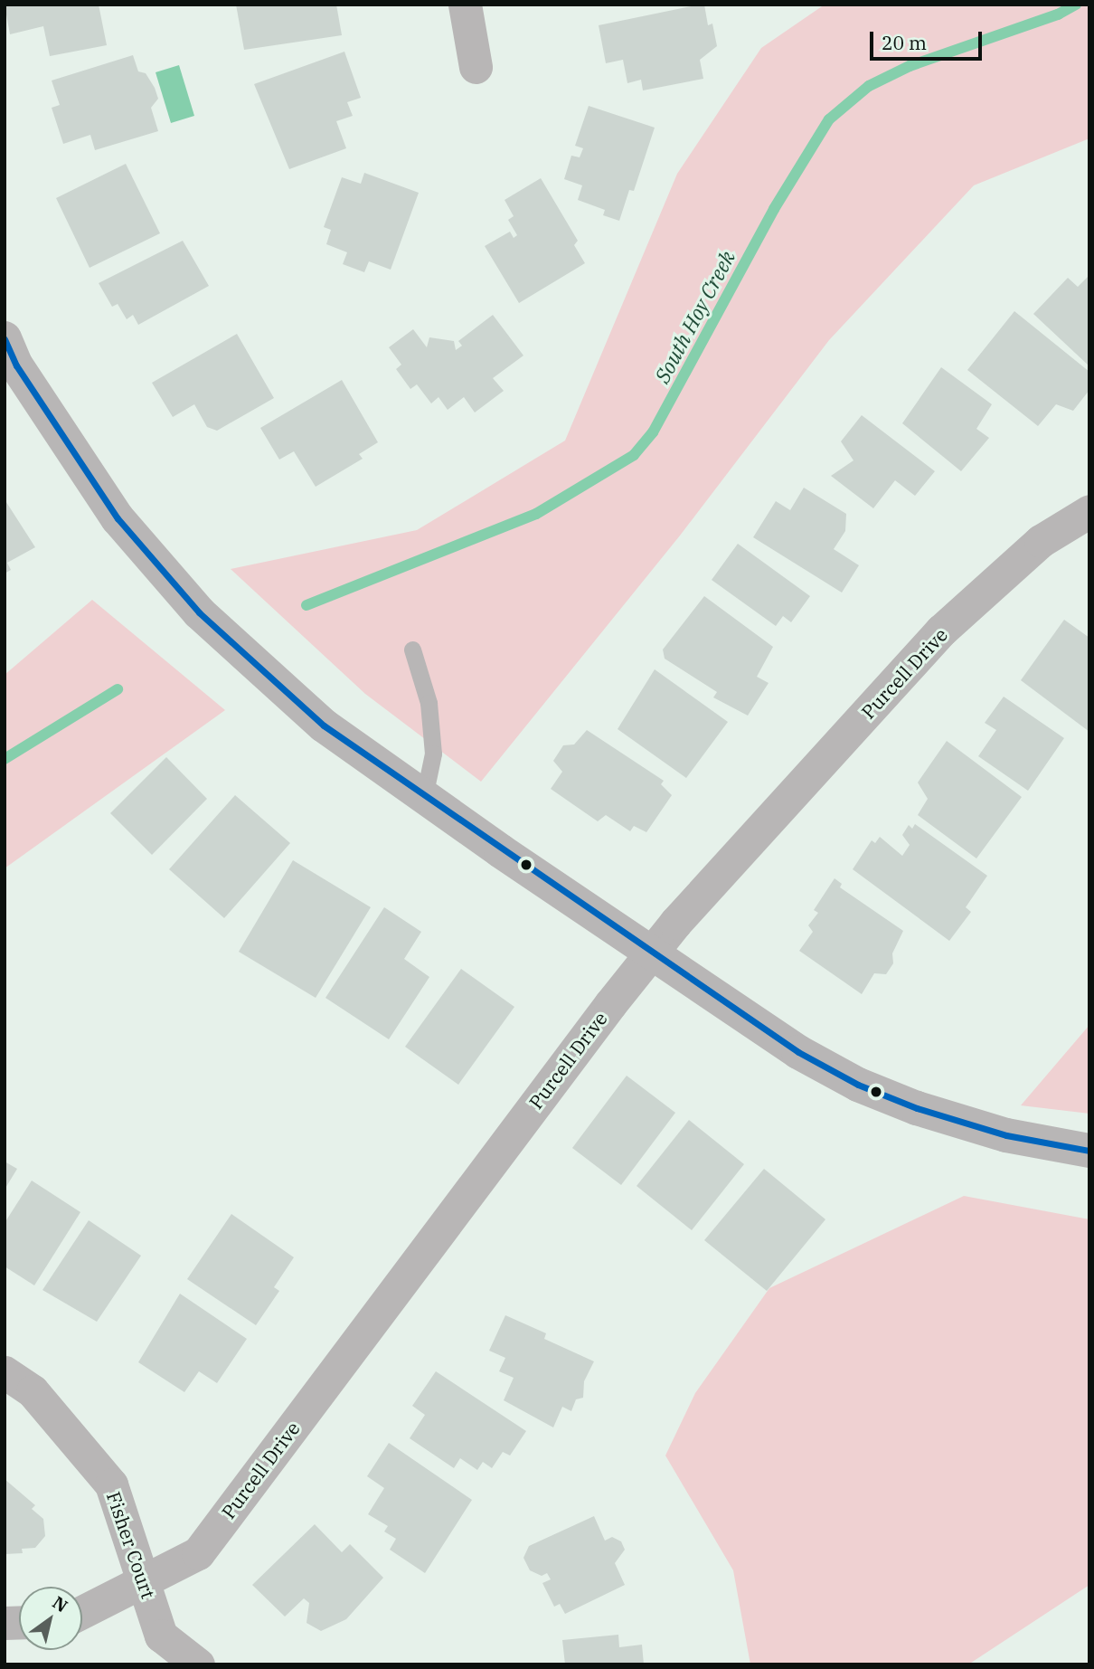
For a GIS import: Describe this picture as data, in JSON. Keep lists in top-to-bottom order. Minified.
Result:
{"streets":{"street":["Purcell Drive","Fisher Court"]},"crossings":[["Purcell Drive","Fisher Court"]],"water":["South Hoy Creek"],"scale_bar":"20 m","north":"top right"}
